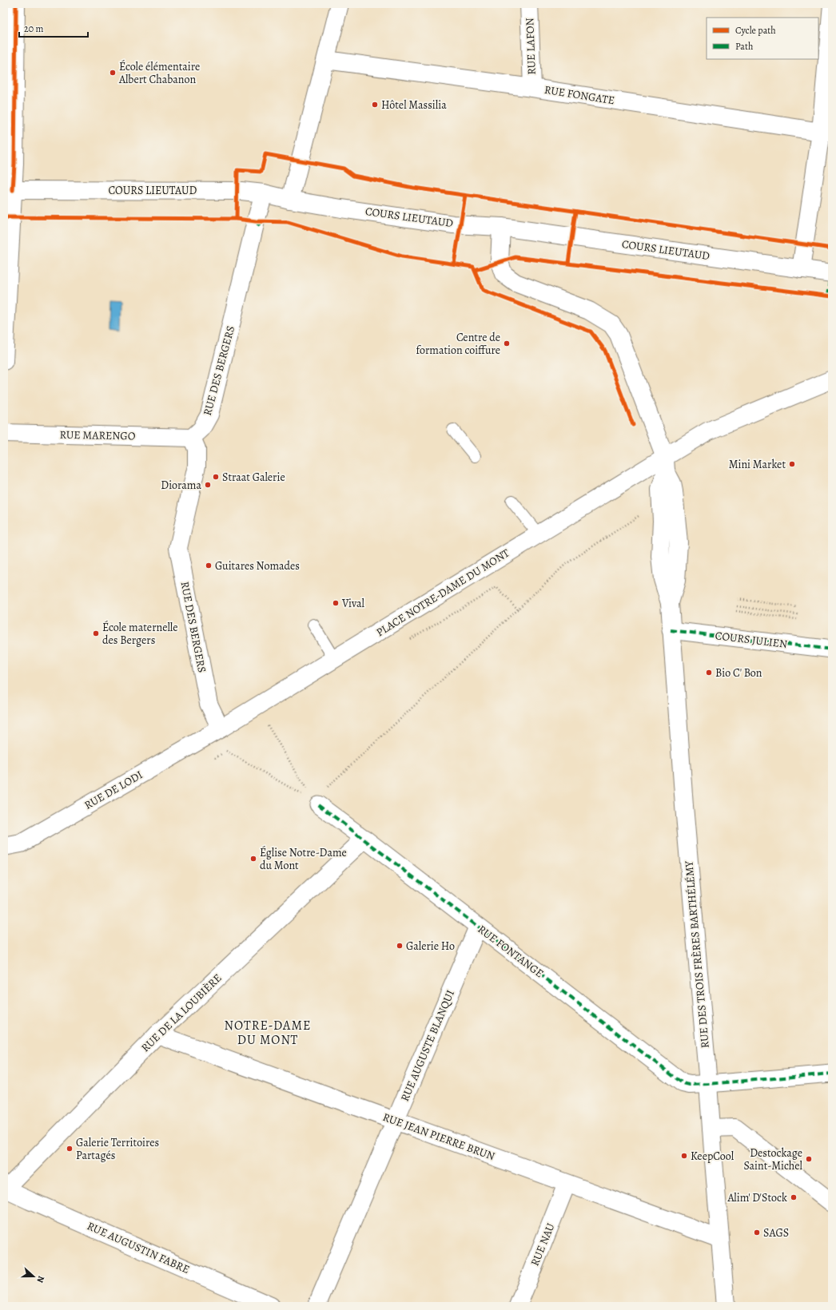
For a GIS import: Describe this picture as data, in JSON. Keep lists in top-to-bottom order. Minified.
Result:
{"streets":{"street":["RUE LAFON","RUE FONGATE","COURS LIEUTAUD","RUE DES BERGERS","RUE MARENGO","PLACE NOTRE-DAME DU MONT","COURS JULIEN","RUE DE LODI","RUE FONTANGE","RUE DES TROIS FRÈRES BARTHÉLÉMY","RUE DE LA LOUBIÈRE","RUE AUGUSTE BLANQUI","RUE JEAN PIERRE BRUN","RUE NAU","RUE AUGUSTIN FABRE"]},"crossings":[["RUE LAFON","RUE FONGATE"],["COURS LIEUTAUD","RUE DES BERGERS"],["COURS LIEUTAUD","RUE DES TROIS FRÈRES BARTHÉLÉMY"],["RUE DES BERGERS","RUE MARENGO"],["RUE DES BERGERS","PLACE NOTRE-DAME DU MONT"],["RUE DES BERGERS","RUE DE LODI"],["PLACE NOTRE-DAME DU MONT","RUE DE LODI"],["PLACE NOTRE-DAME DU MONT","RUE DES TROIS FRÈRES BARTHÉLÉMY"],["COURS JULIEN","RUE DES TROIS FRÈRES BARTHÉLÉMY"],["RUE FONTANGE","RUE DES TROIS FRÈRES BARTHÉLÉMY"],["RUE FONTANGE","RUE DE LA LOUBIÈRE"],["RUE FONTANGE","RUE AUGUSTE BLANQUI"],["RUE DES TROIS FRÈRES BARTHÉLÉMY","RUE JEAN PIERRE BRUN"],["RUE DE LA LOUBIÈRE","RUE JEAN PIERRE BRUN"],["RUE DE LA LOUBIÈRE","RUE AUGUSTIN FABRE"],["RUE AUGUSTE BLANQUI","RUE JEAN PIERRE BRUN"],["RUE JEAN PIERRE BRUN","RUE NAU"]],"districts":["NOTRE-DAME DU MONT"],"places":["École élémentaire Albert Chabanon","Hôtel Massilia","Centre de formation coiffure","Mini Market","Straat Galerie","Diorama","Guitares Nomades","Vival","École maternelle des Bergers","Bio C' Bon","Église Notre-Dame du Mont","Galerie Ho","Galerie Territoires Partagés","KeepCool","Destockage Saint-Michel","Alim' D'Stock","SAGS"],"legend":["Cycle path","Path"],"scale_bar":"20 m","north":"right"}
